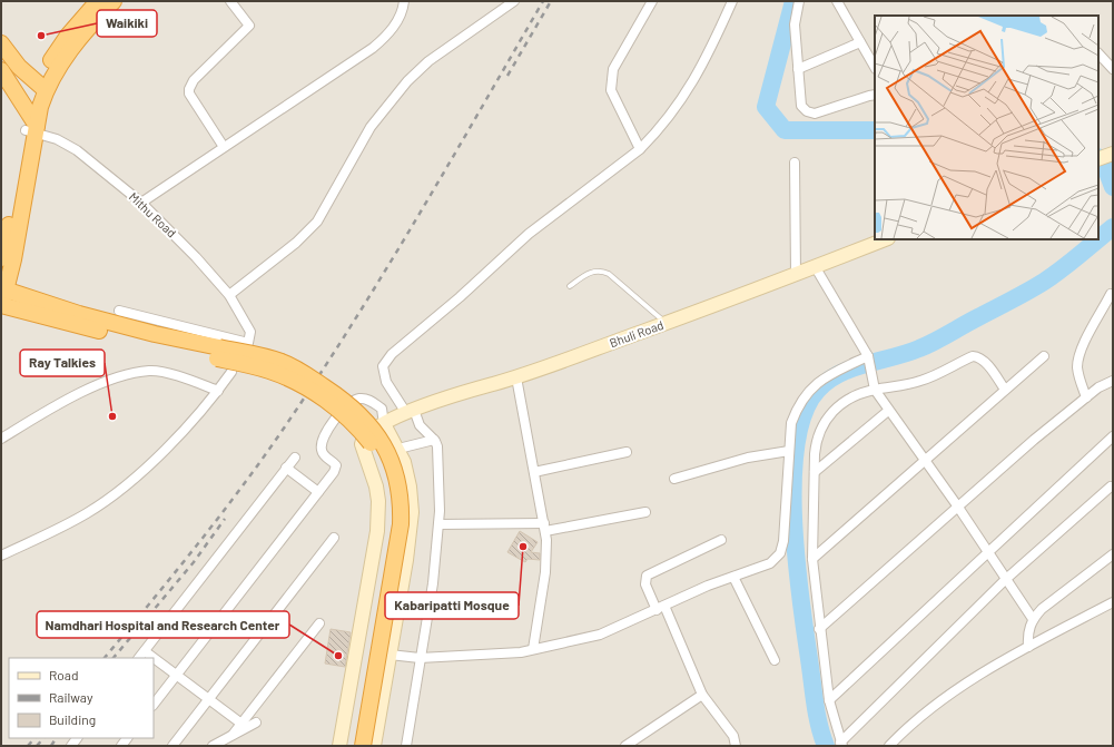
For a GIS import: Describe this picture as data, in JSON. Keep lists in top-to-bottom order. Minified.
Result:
{"streets":{"main road":["Bhuli Road"],"street":["Mithu Road"]},"places":["Waikiki","Ray Talkies","Kabaripatti Mosque","Namdhari Hospital and Research Center"],"legend":["Road","Railway","Building"]}
